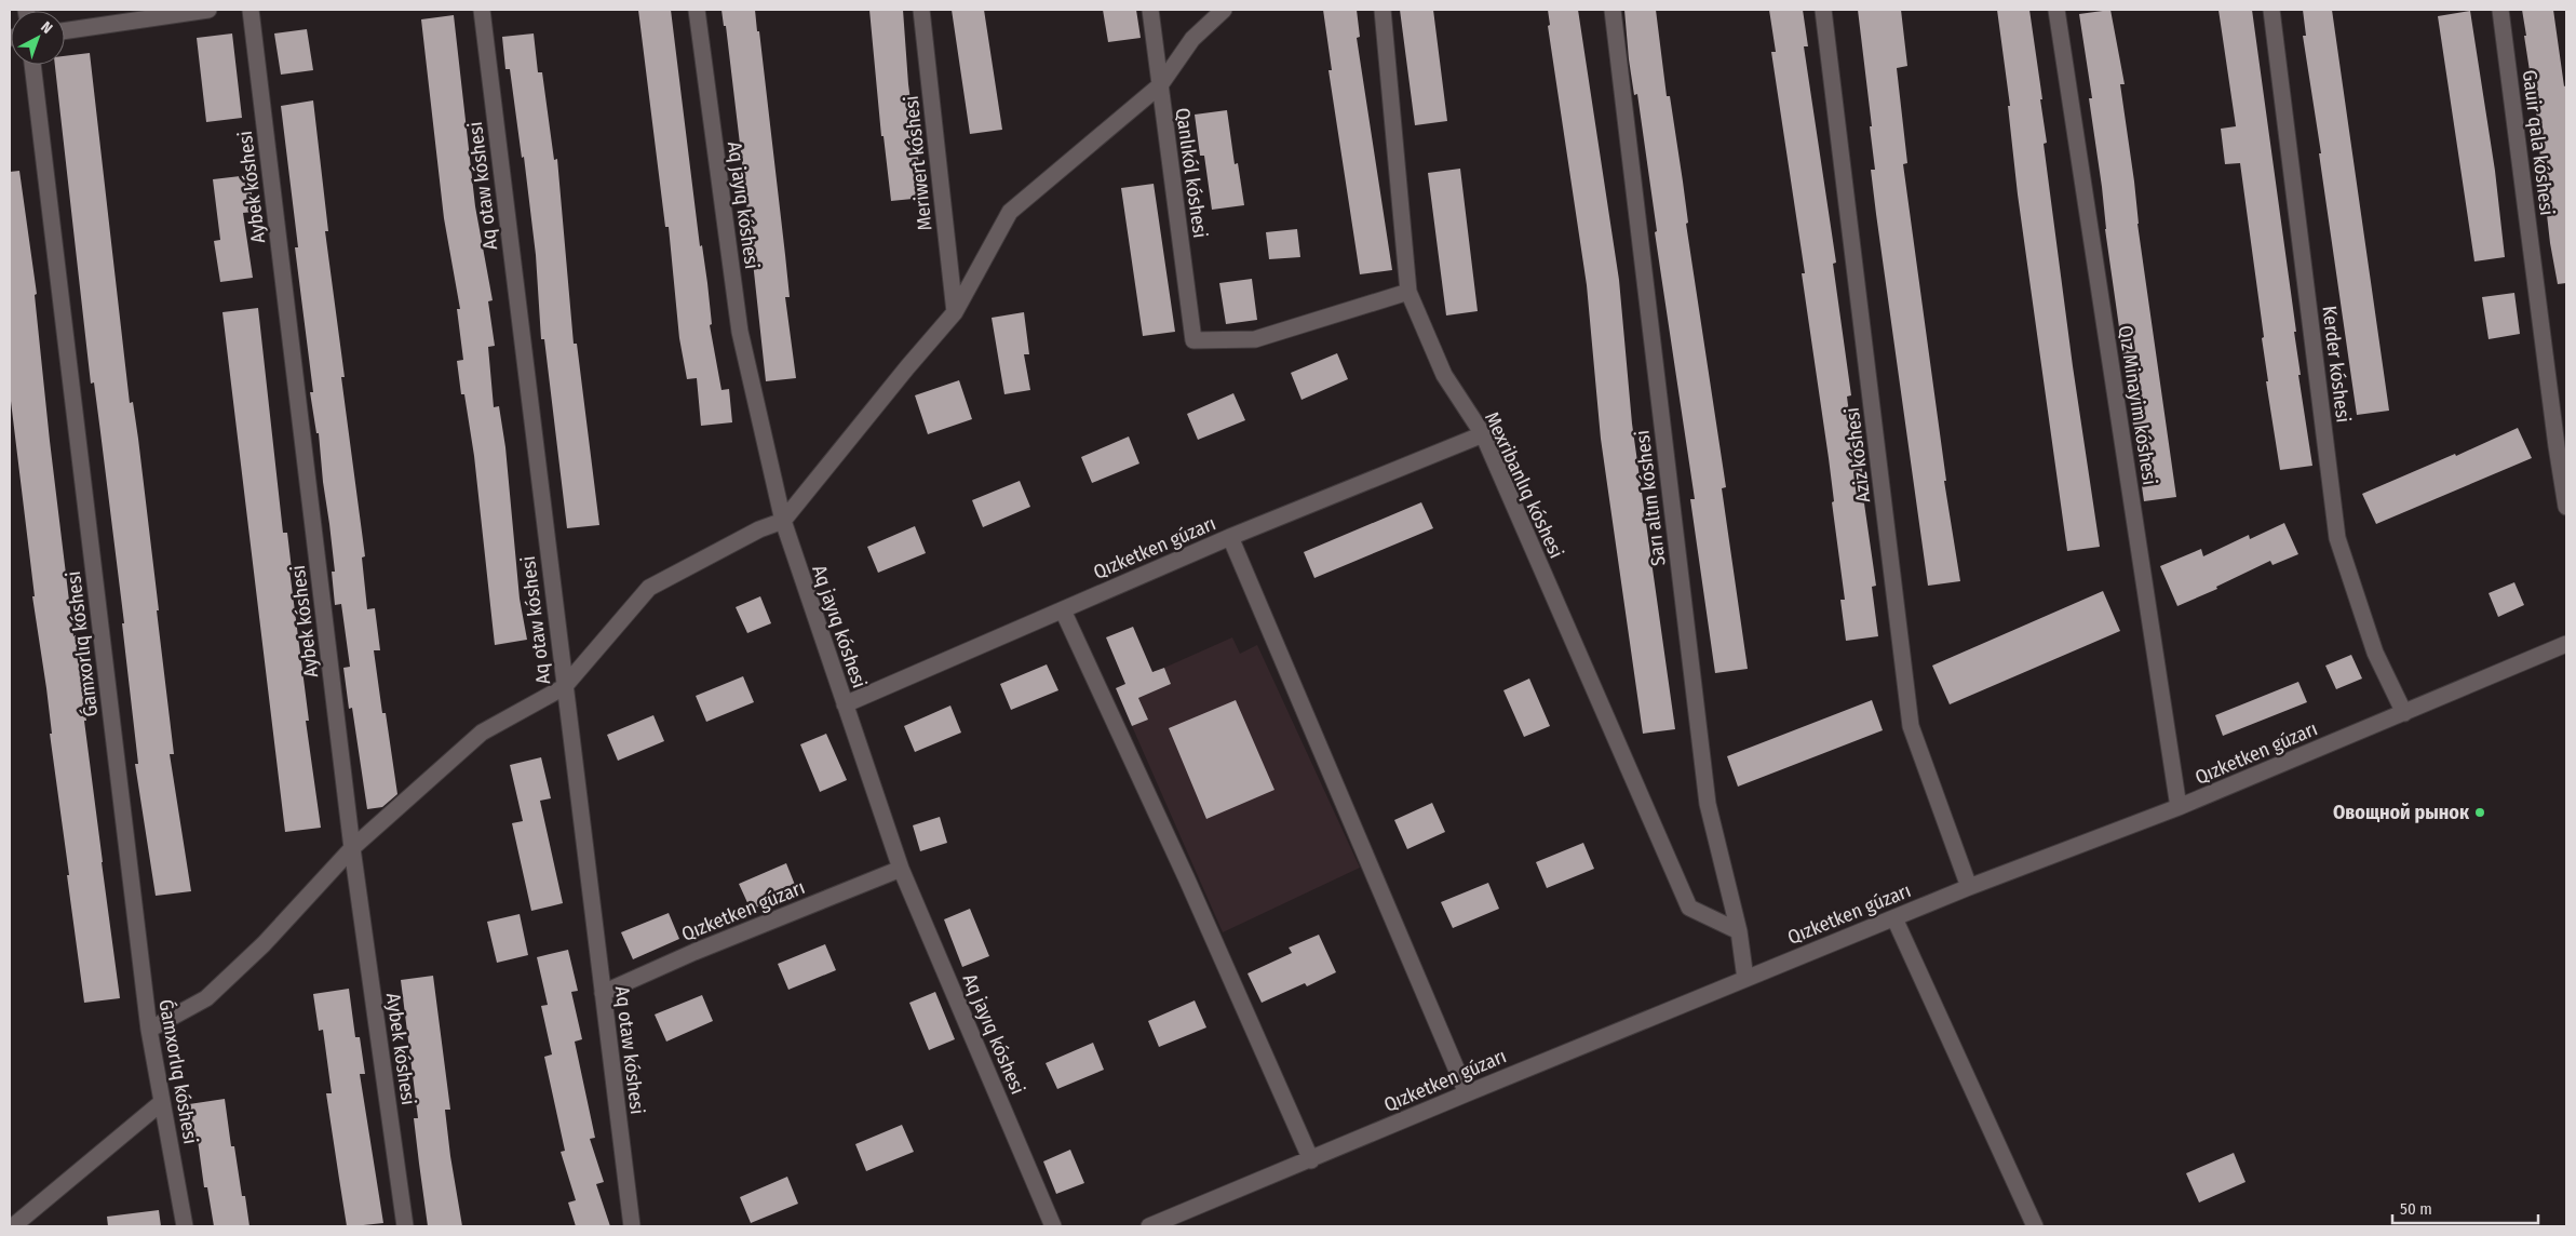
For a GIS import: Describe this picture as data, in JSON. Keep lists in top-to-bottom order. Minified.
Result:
{"streets":{"street":["Gauir qala kóshesi","Meriwert kóshesi","Qanlıkól kóshesi","Aq otaw kóshesi","Aybek kóshesi","Aq jayıq kóshesi","Kerder kóshesi","Qız Minayim kóshesi","Aziz kóshesi","Mexribanlıq kóshesi","Sarı altın kóshesi","Qızketken gúzarı","Ǵamxorlıq kóshesi"]},"crossings":[["Qanlıkól kóshesi","Mexribanlıq kóshesi"],["Aq otaw kóshesi","Qızketken gúzarı"],["Aq jayıq kóshesi","Qızketken gúzarı"],["Kerder kóshesi","Qızketken gúzarı"],["Qız Minayim kóshesi","Qızketken gúzarı"],["Aziz kóshesi","Qızketken gúzarı"],["Mexribanlıq kóshesi","Sarı altın kóshesi"],["Mexribanlıq kóshesi","Qızketken gúzarı"],["Sarı altın kóshesi","Qızketken gúzarı"]],"places":["Овощной рынок"],"scale_bar":"50 m","north":"top right"}
